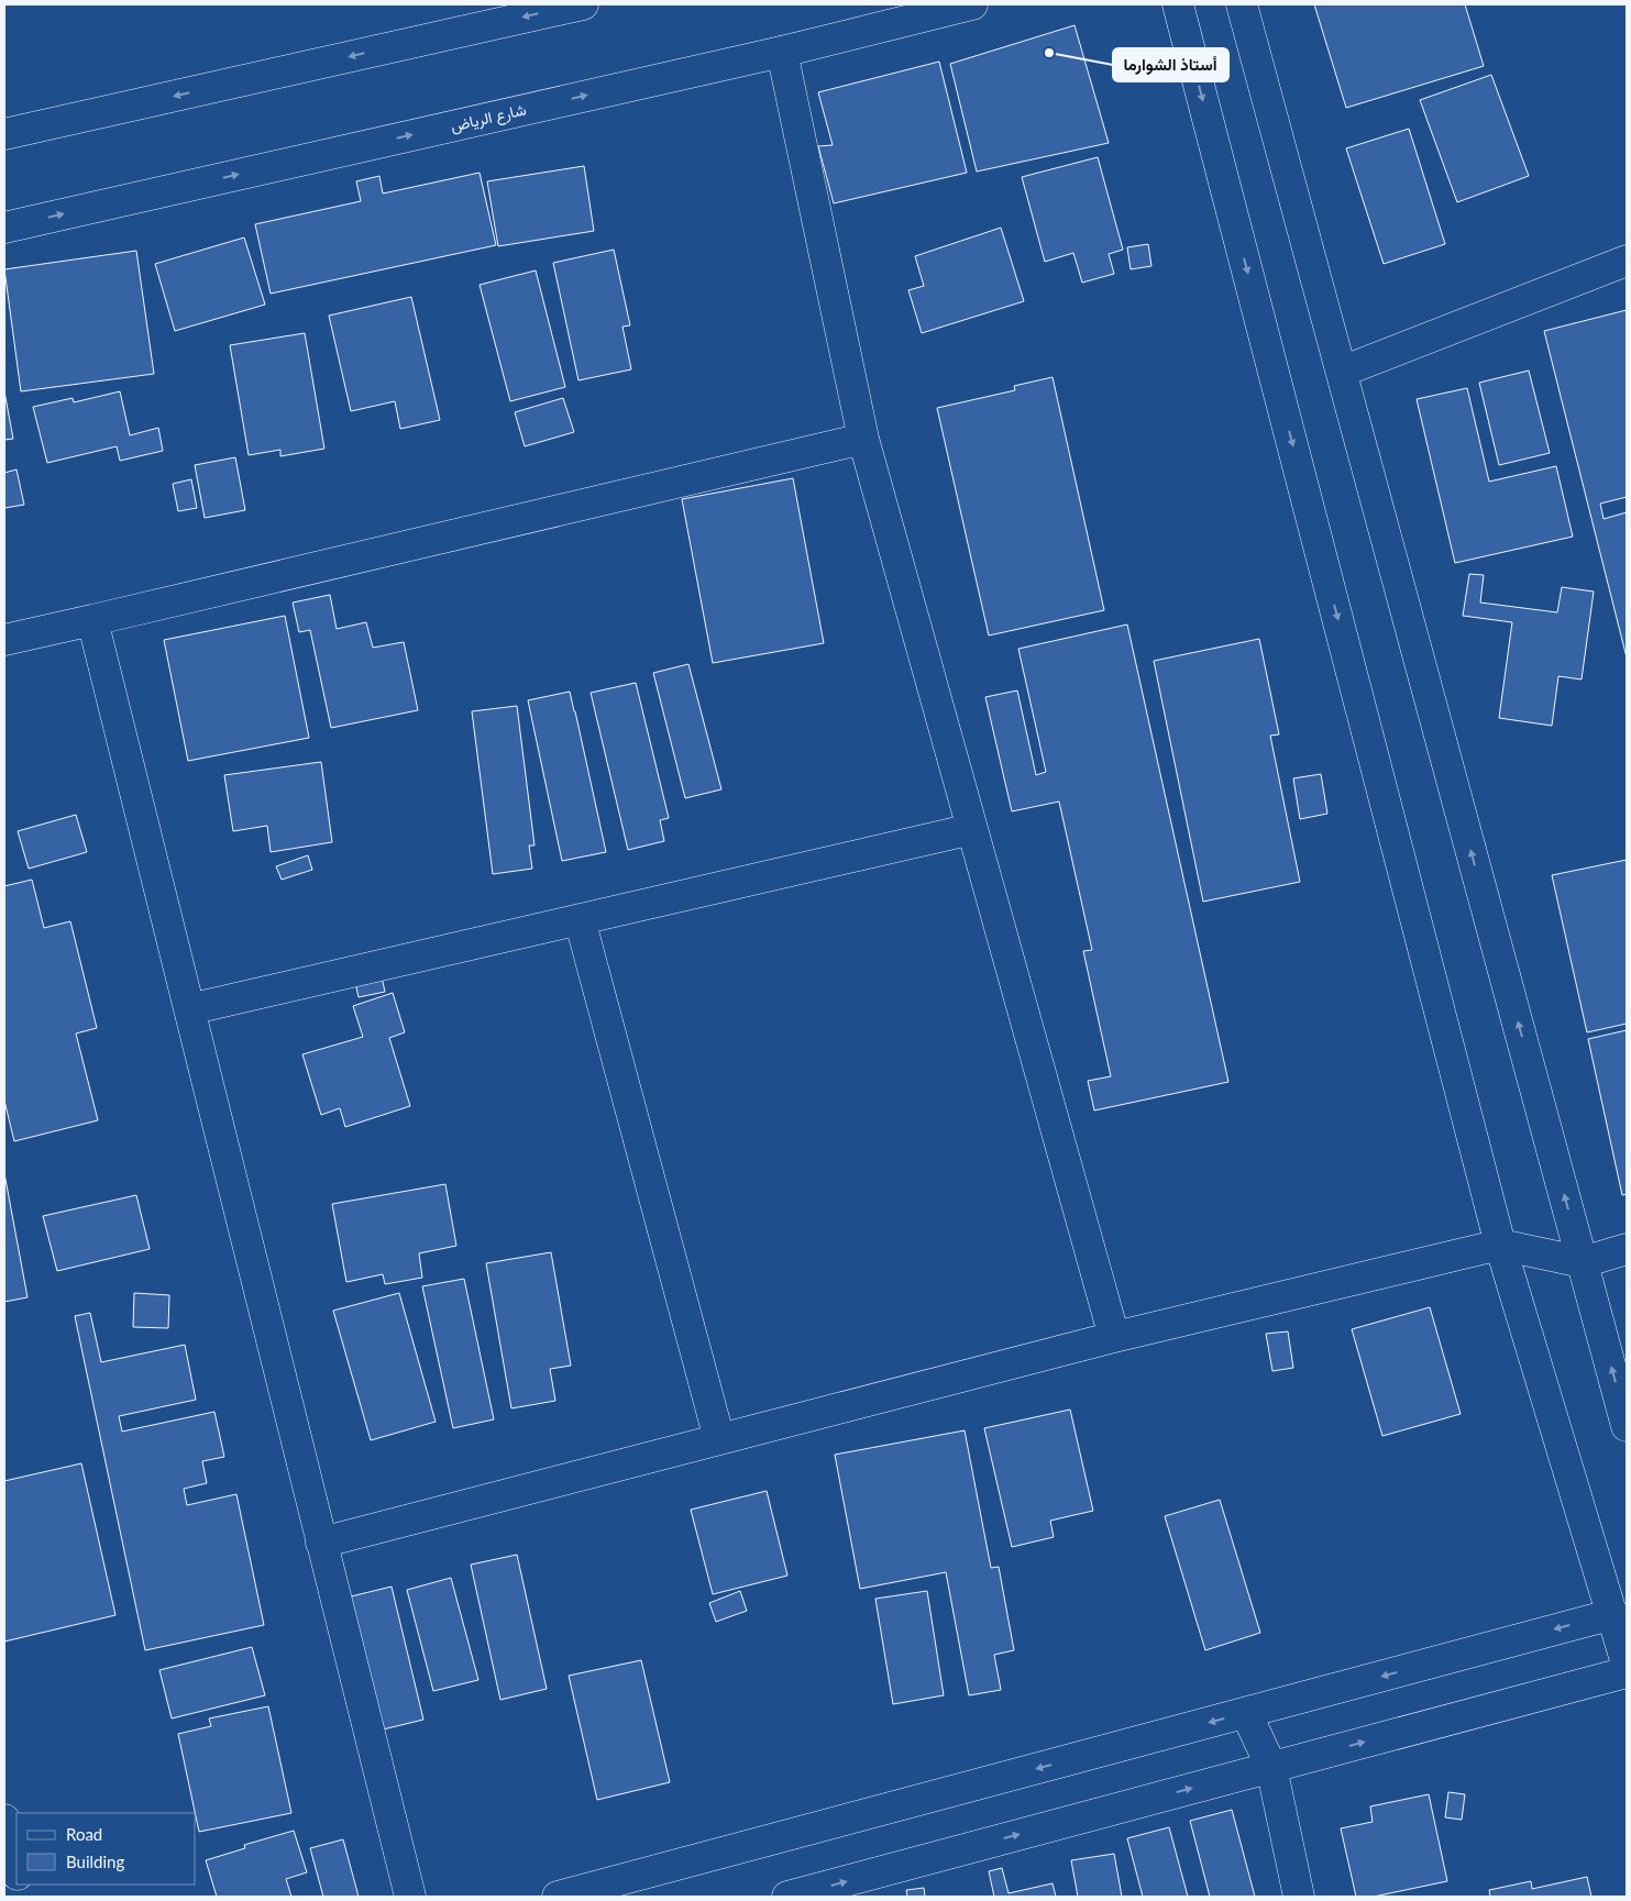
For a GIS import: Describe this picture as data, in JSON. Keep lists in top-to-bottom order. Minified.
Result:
{"streets":{"street":["شارع الرياض"]},"places":["أستاذ الشوارما"],"legend":["Road","Building"]}
